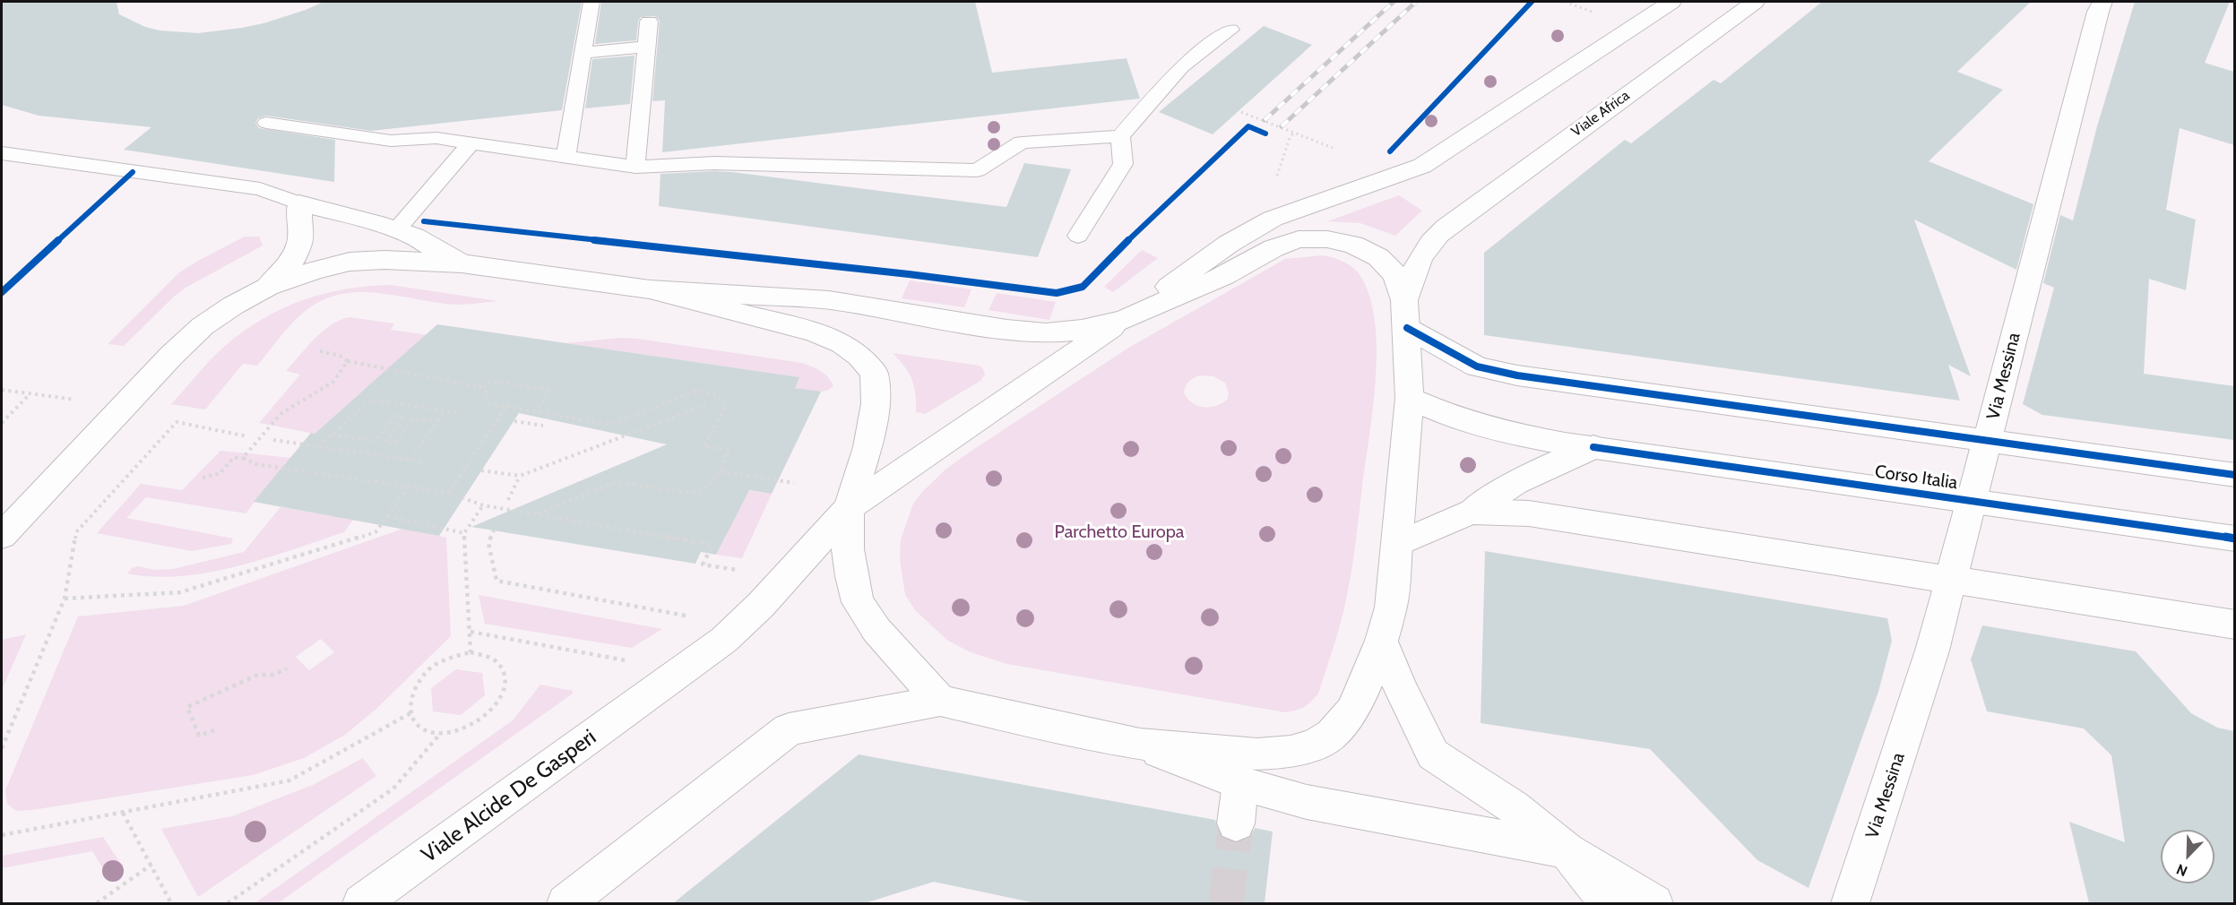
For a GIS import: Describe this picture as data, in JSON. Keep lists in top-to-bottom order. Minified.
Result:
{"streets":{"main road":["Viale Africa","Via Messina","Corso Italia","Viale Alcide De Gasperi"]},"crossings":[["Via Messina","Corso Italia"]],"parks":["Parchetto Europa"],"north":"bottom left"}
